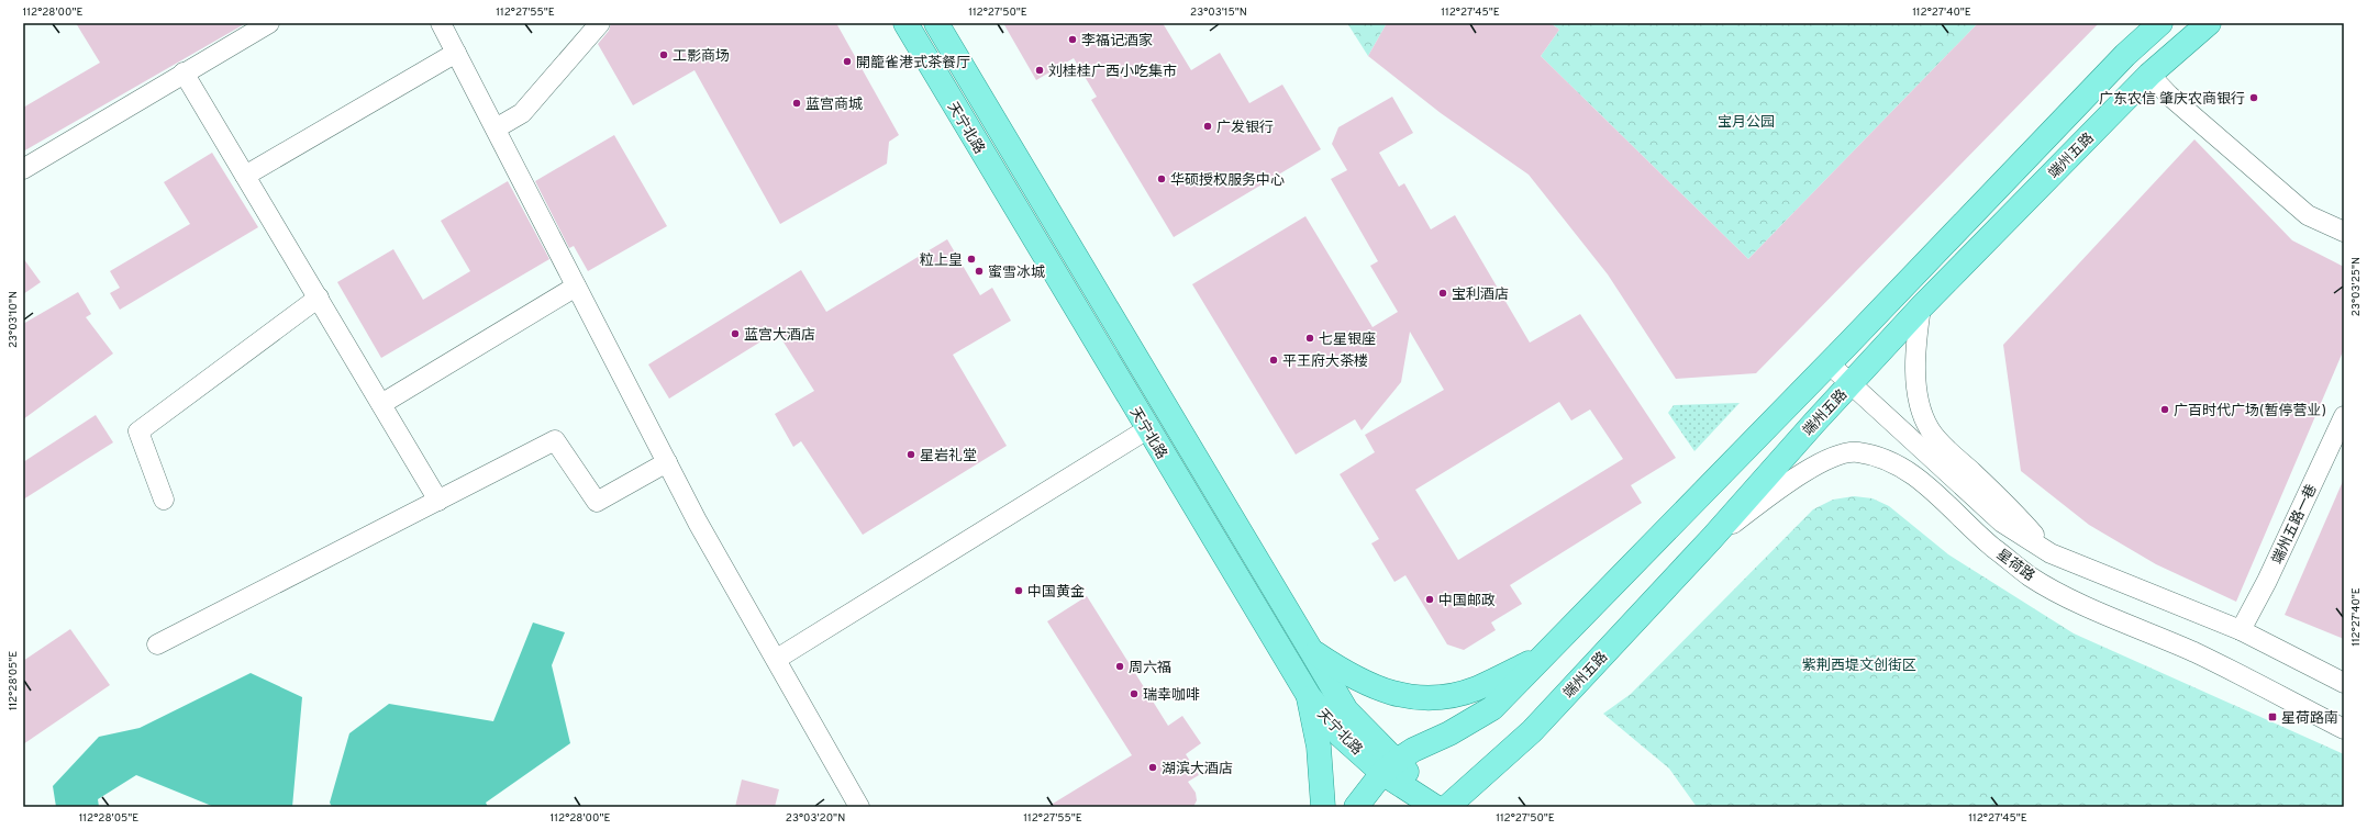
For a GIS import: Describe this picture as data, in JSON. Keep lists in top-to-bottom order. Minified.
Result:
{"streets":{"main road":["天宁北路","端州五路"],"street":["端州五路一巷","星荷路"]},"crossings":[["天宁北路","端州五路"],["端州五路","星荷路"],["端州五路一巷","星荷路"]],"parks":["宝月公园","紫荆西堤文创街区"],"places":{"other":["李福记酒家","工影商场","開籠雀港式茶餐厅","刘桂桂广西小吃集市","广东农信 肇庆农商银行","蓝宫商城","广发银行","华硕授权服务中心","粒上皇","蜜雪冰城","宝利酒店","蓝宫大酒店","七星银座","平王府大茶楼","广百时代广场(暂停营业)","星岩礼堂","中国黄金","中国邮政","周六福","瑞幸咖啡","湖滨大酒店"],"transit":["星荷路南"]},"coordinates":["112°28'00\"E","112°27'55\"E","112°27'50\"E","23°03'15\"N","112°27'45\"E","112°27'40\"E","23°03'25\"N","23°03'10\"N","112°28'05\"E","23°03'20\"N"]}
